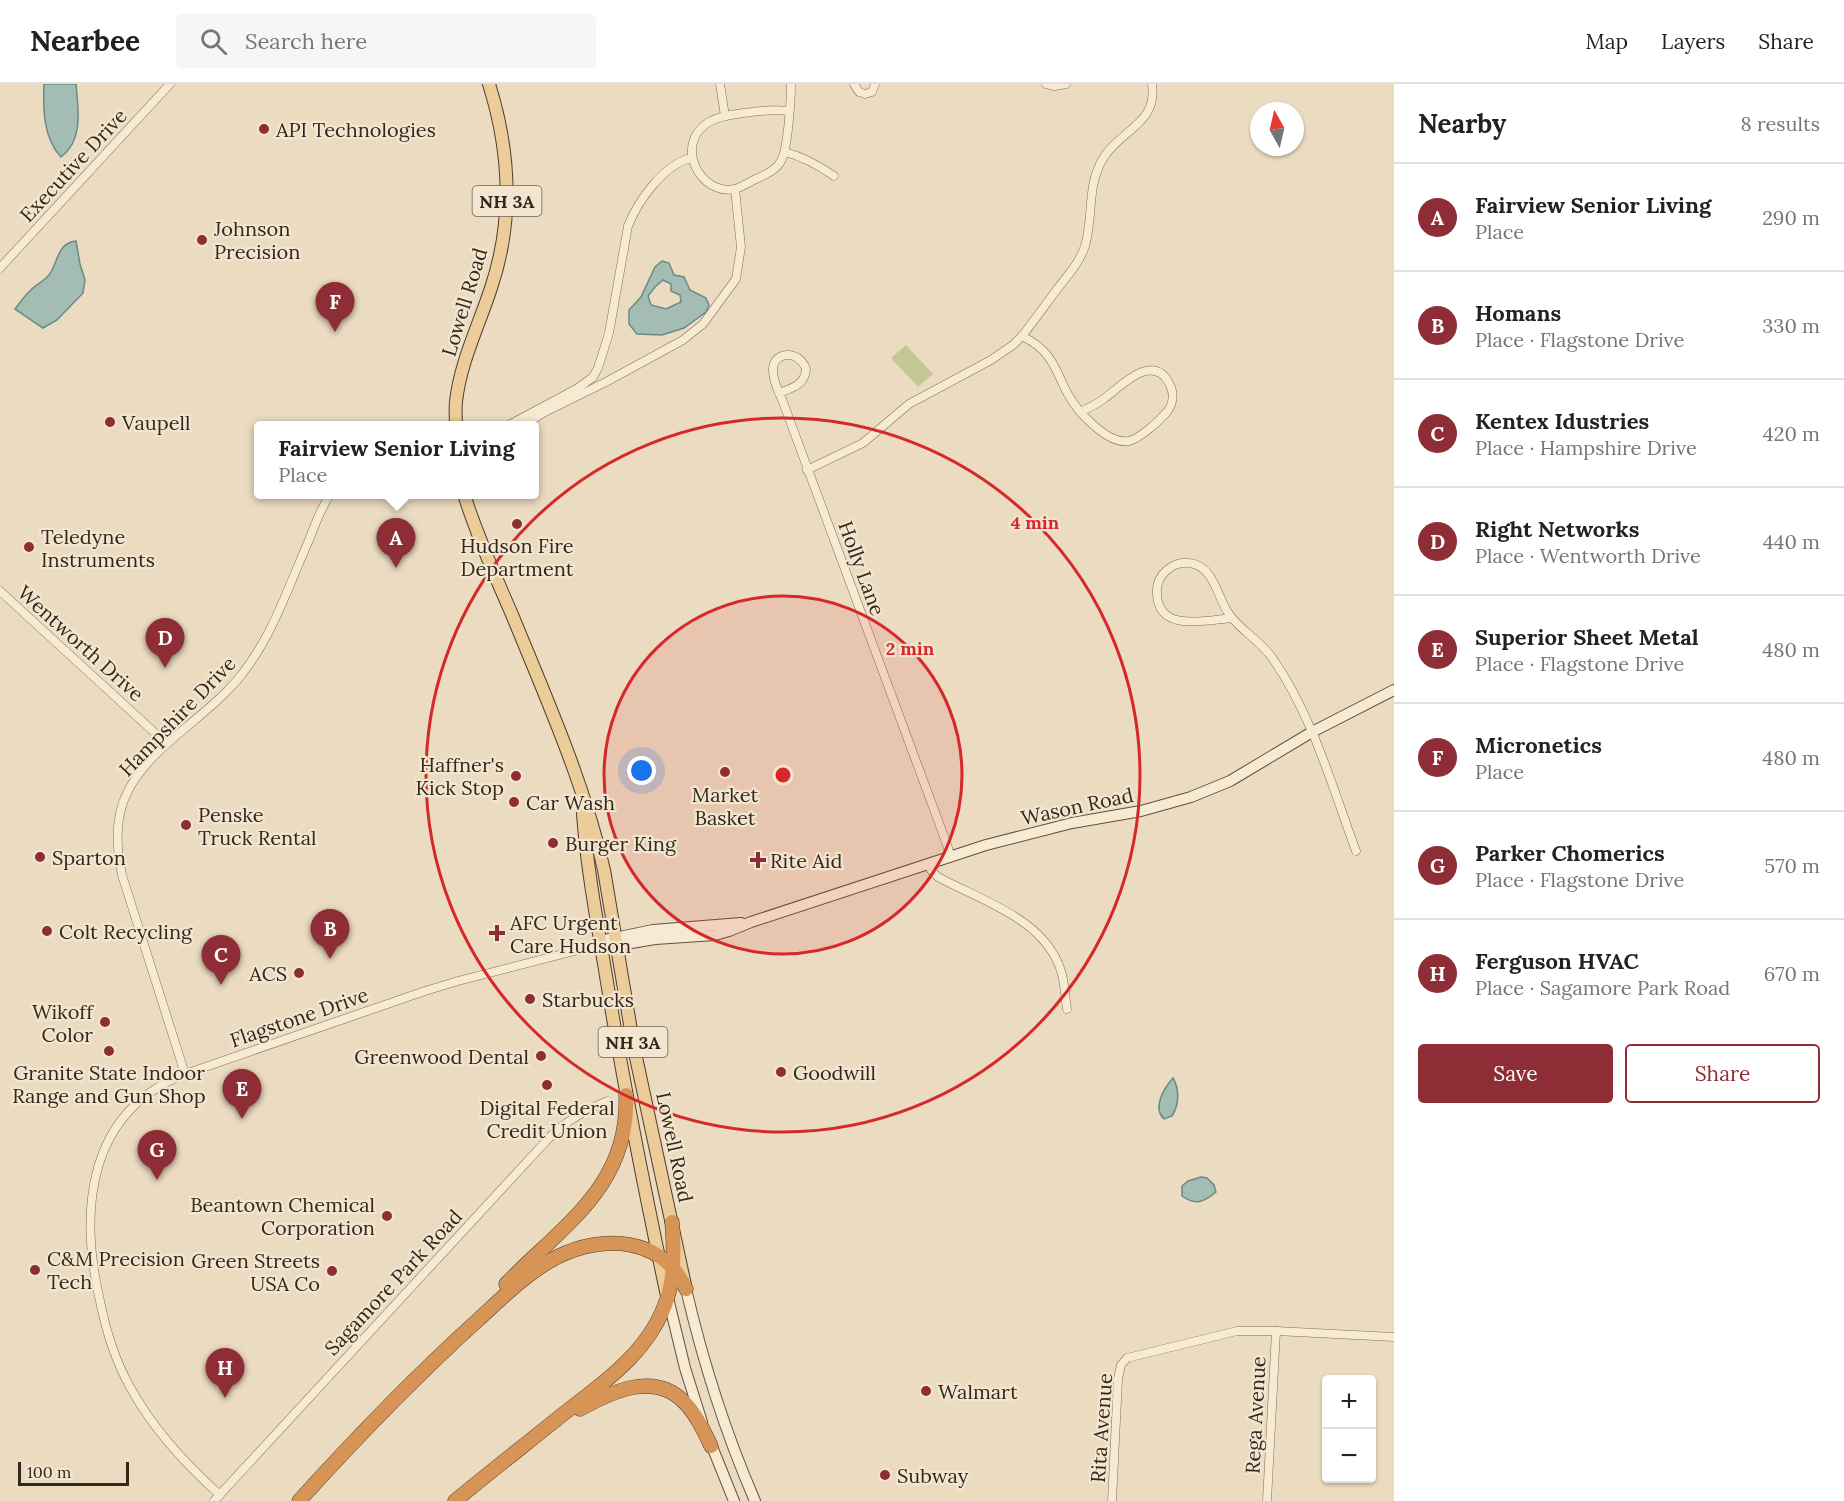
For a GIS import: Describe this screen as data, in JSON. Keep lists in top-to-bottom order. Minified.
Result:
{"streets":{"main road":["NH 3A","Lowell Road"],"street":["Executive Drive","Holly Lane","Wentworth Drive","Hampshire Drive","Wason Road","Flagstone Drive","Sagamore Park Road","Rega Avenue","Rita Avenue"]},"crossings":[["Lowell Road","Wason Road"],["Lowell Road","Flagstone Drive"],["Holly Lane","Wason Road"],["Wentworth Drive","Hampshire Drive"],["Hampshire Drive","Flagstone Drive"],["Wason Road","Flagstone Drive"],["Flagstone Drive","Sagamore Park Road"],["Rega Avenue","Rita Avenue"]],"places":{"other":["API Technologies","Johnson Precision","Vaupell","Hudson Fire Department","Teledyne Instruments","Market Basket","Haffner's Kick Stop","Car Wash","Penske Truck Rental","Burger King","Sparton","Colt Recycling","ACS","Starbucks","Wikoff Color","Granite State Indoor Range and Gun Shop","Greenwood Dental","Goodwill","Digital Federal Credit Union","Beantown Chemical Corporation","C&M Precision Tech","Green Streets USA Co","Walmart","Subway"],"health":["Rite Aid","AFC Urgent Care Hudson"]},"scale_bar":"100 m","north":"top","page":{"header":"Nearbee","search":"Search here","nav":["Map","Layers","Share"],"heading":["Nearby","8 results"],"list":[{"mark":"A","name":"Fairview Senior Living","note":"Place","value":"290 m"},{"mark":"B","name":"Homans","note":"Place · Flagstone Drive","value":"330 m"},{"mark":"C","name":"Kentex Idustries","note":"Place · Hampshire Drive","value":"420 m"},{"mark":"D","name":"Right Networks","note":"Place · Wentworth Drive","value":"440 m"},{"mark":"E","name":"Superior Sheet Metal","note":"Place · Flagstone Drive","value":"480 m"},{"mark":"F","name":"Micronetics","note":"Place","value":"480 m"},{"mark":"G","name":"Parker Chomerics","note":"Place · Flagstone Drive","value":"570 m"},{"mark":"H","name":"Ferguson HVAC","note":"Place · Sagamore Park Road","value":"670 m"}],"pins":["F","A","D","B","C","E","G","H"],"popup":["Fairview Senior Living","Place"],"buttons":["Save","Share"],"map_buttons":["+","−"],"scale":"100 m"},"rings":["4 min","2 min"]}
